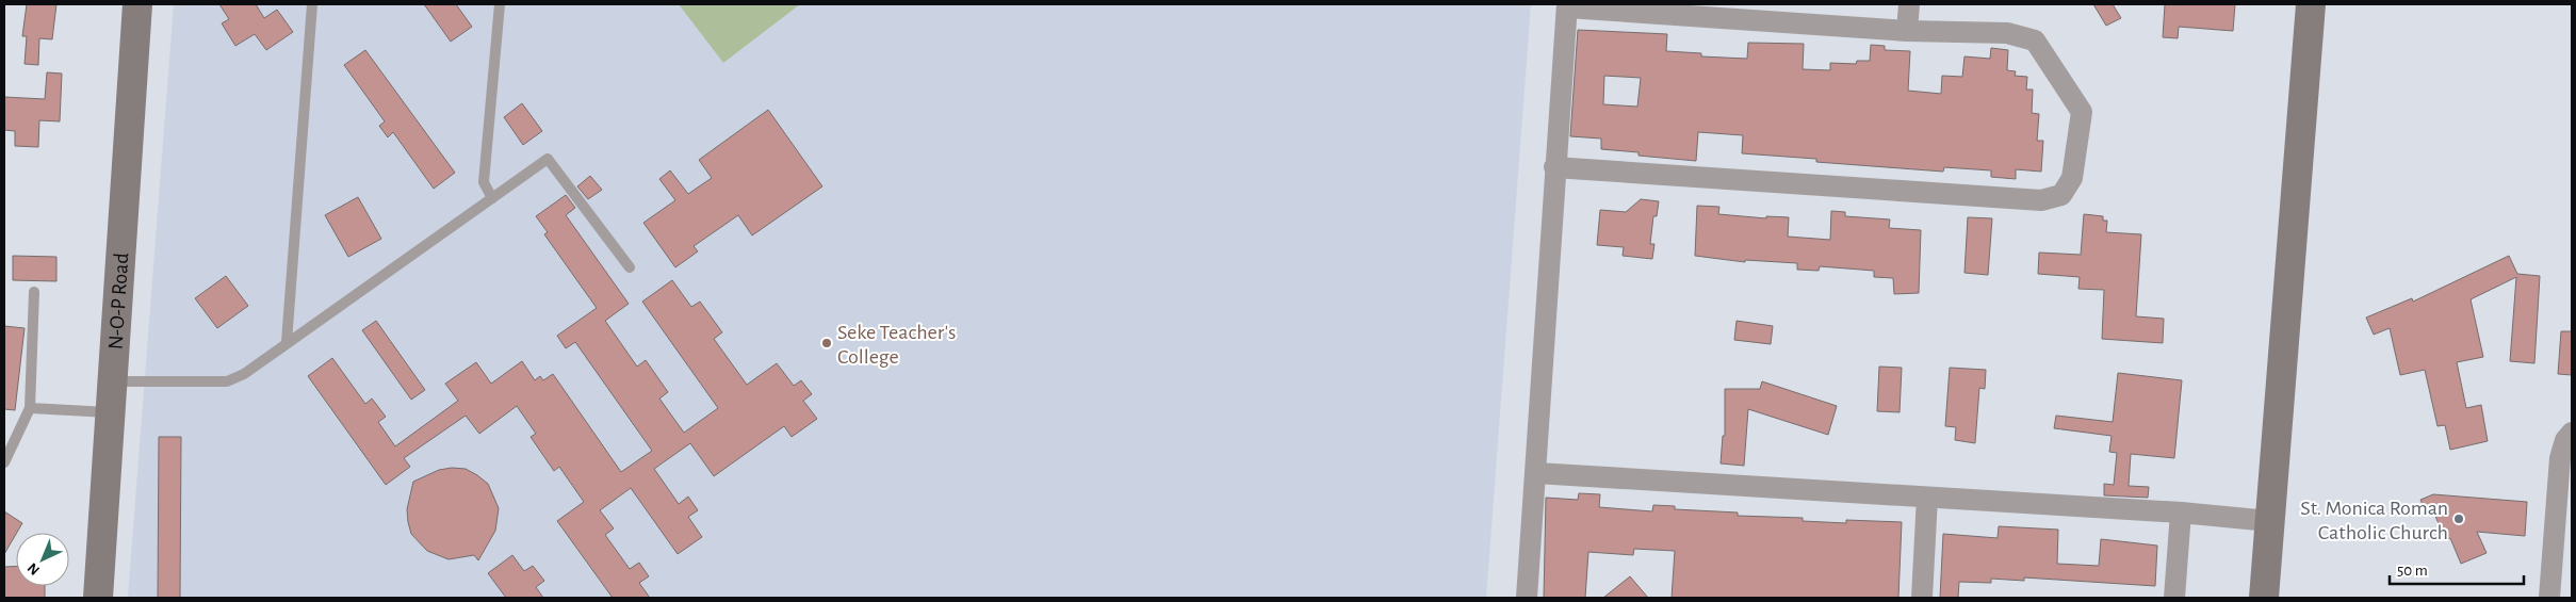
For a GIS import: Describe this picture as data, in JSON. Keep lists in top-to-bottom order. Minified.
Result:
{"streets":{"street":["N-O-P Road"]},"places":["Seke Teacher's College","St. Monica Roman Catholic Church"],"scale_bar":"50 m","north":"bottom left"}
